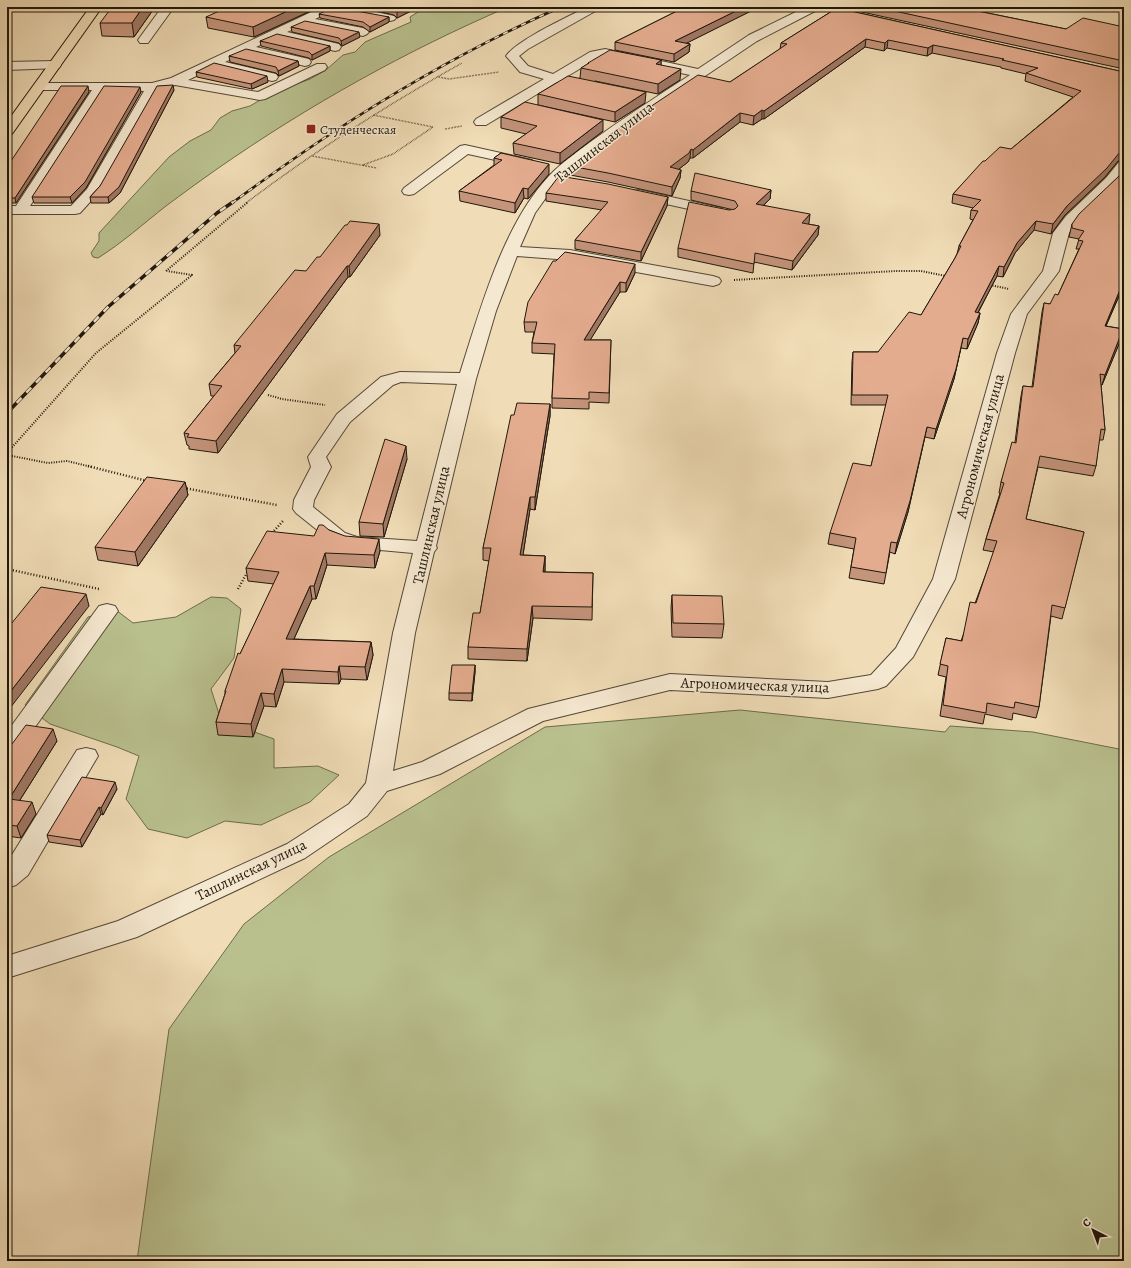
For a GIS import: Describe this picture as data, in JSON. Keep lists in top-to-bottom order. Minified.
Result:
{"streets":{"street":["Ташлинская улица","Агрономическая улица"]},"crossings":[["Ташлинская улица","Агрономическая улица"]],"places":{"transit":["Студенческая"]},"north":"top left"}
